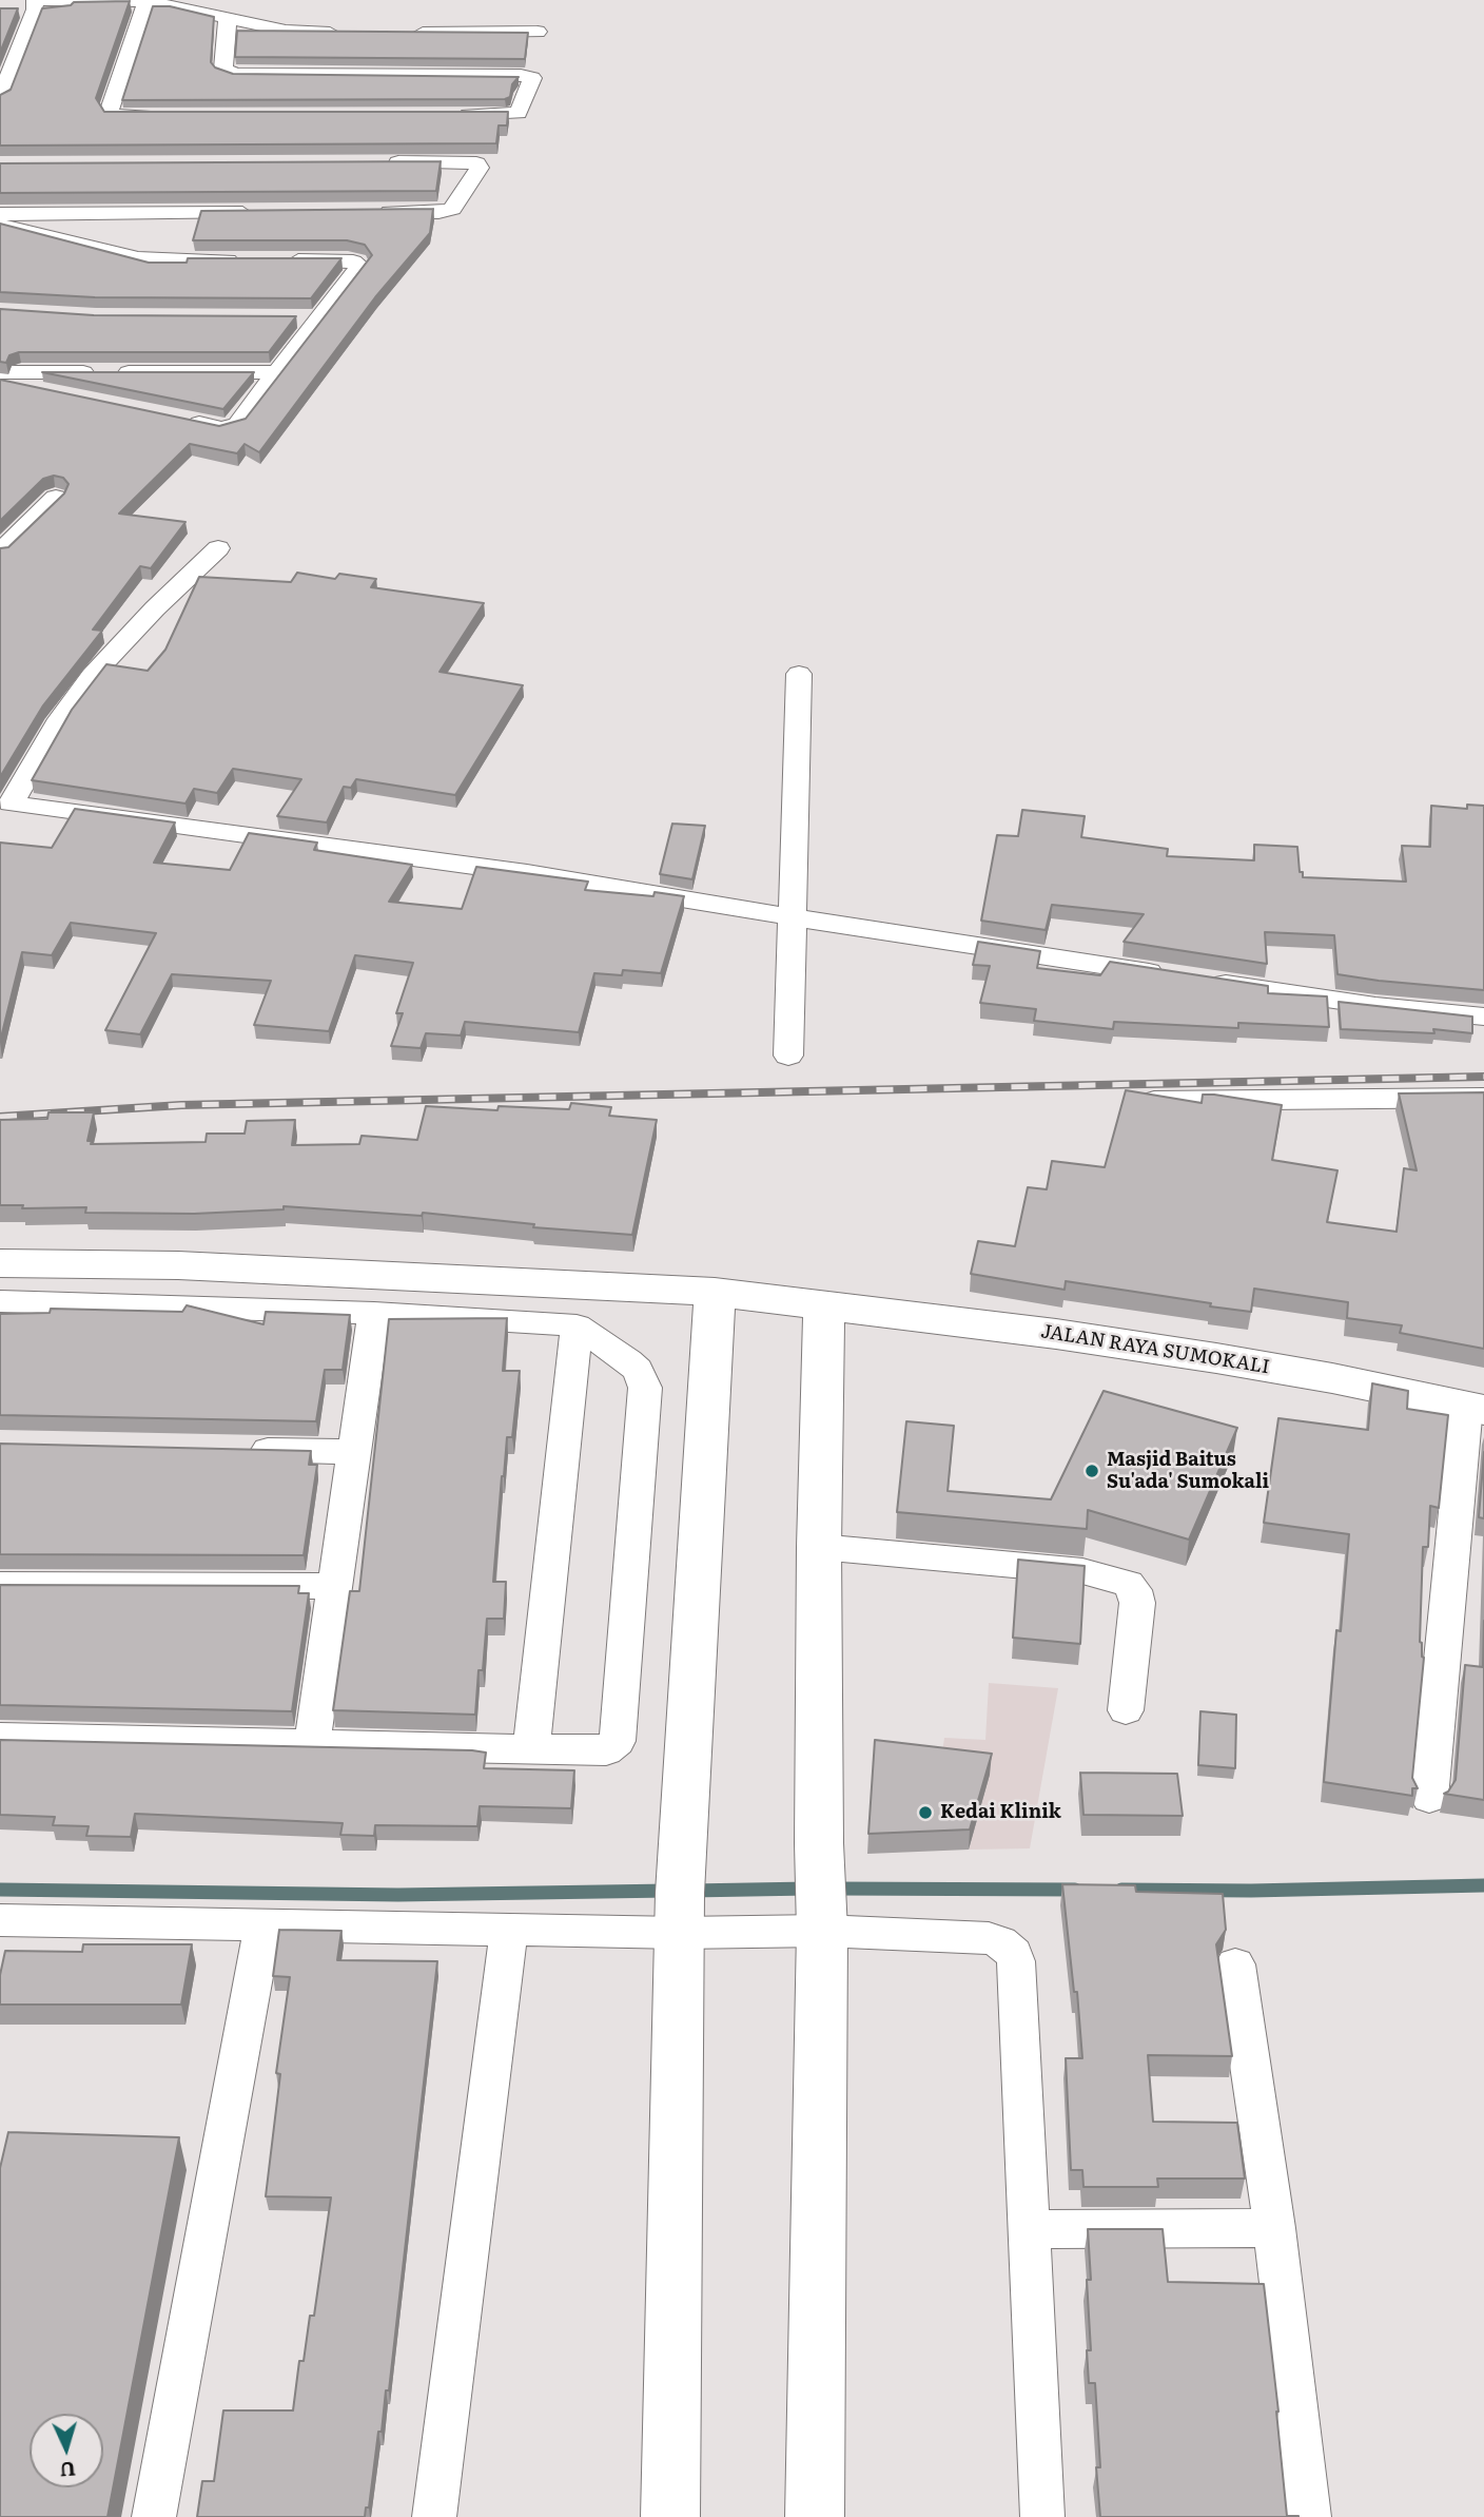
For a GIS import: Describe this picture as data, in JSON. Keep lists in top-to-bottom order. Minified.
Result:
{"streets":{"main road":["JALAN RAYA SUMOKALI"]},"places":["Masjid Baitus Su'ada' Sumokali","Kedai Klinik"],"north":"bottom"}
